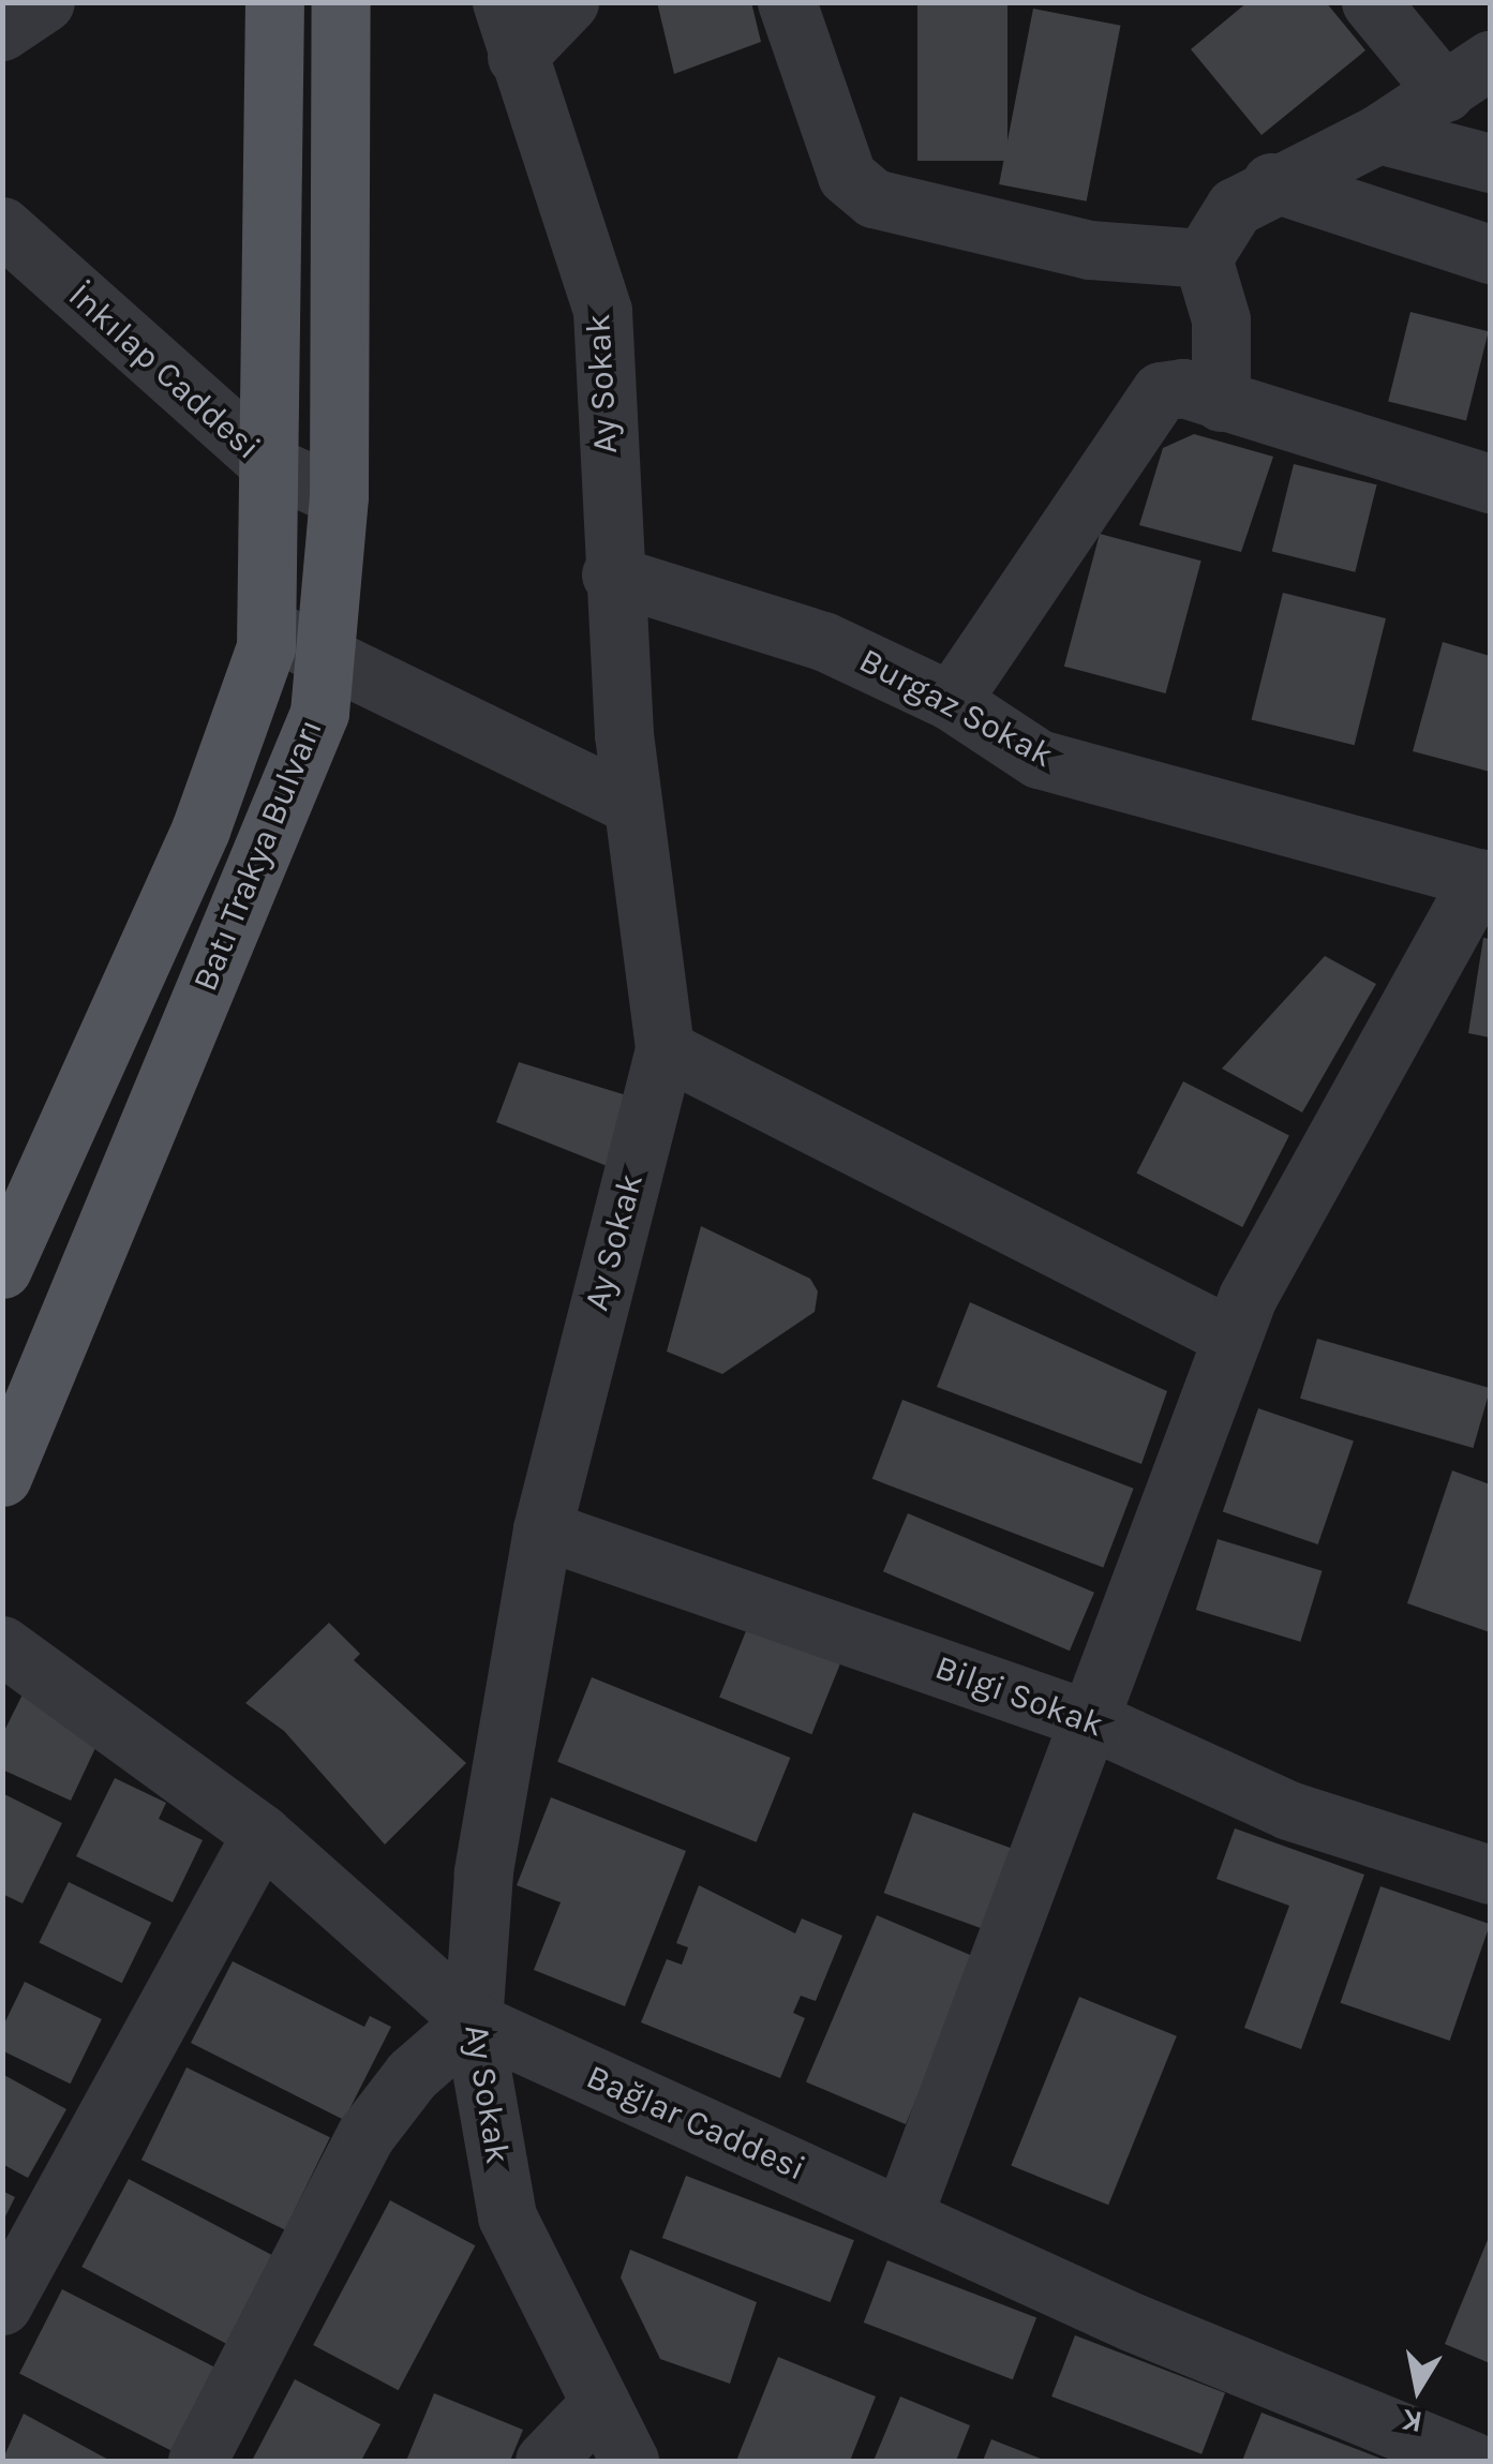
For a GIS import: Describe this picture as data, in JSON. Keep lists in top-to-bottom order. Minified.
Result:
{"streets":{"main road":["Batı Trakya Bulvarı"],"street":["İnkılap Caddesi","Ay Sokak","Burgaz Sokak","Bilgi Sokak","Bağlar Caddesi"]},"crossings":[["İnkılap Caddesi","Batı Trakya Bulvarı"],["Ay Sokak","Burgaz Sokak"],["Ay Sokak","Bilgi Sokak"],["Ay Sokak","Bağlar Caddesi"]],"north":"bottom"}
